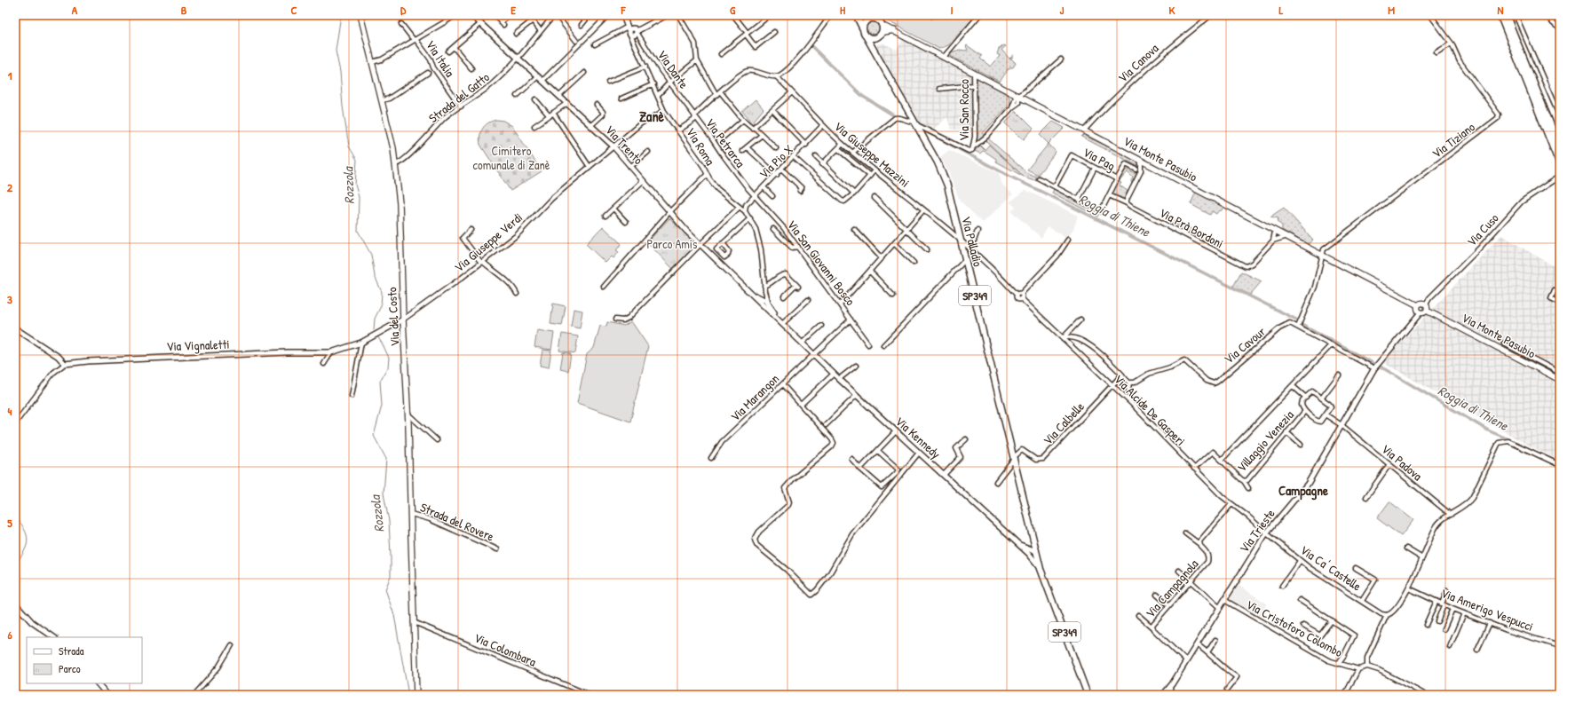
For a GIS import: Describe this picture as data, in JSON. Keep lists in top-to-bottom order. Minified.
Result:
{"streets":{"main road":["Via Monte Pasubio","Via Palladio","SP349","Via del Costo"],"street":["Via Italia","Via Canova","Via Dante","Strada del Gatto","Via San Rocco","Via Tiziano","Via Petrarca","Via Trento","Via Roma","Via Giuseppe Mazzini","Via Pag","Via Pio X","Via Prà Bordoni","Via Cuso","Via Giuseppe Verdi","Via San Giovanni Bosco","Via Vignaletti","Via Cavour","Via Marangon","Via Alcide De Gasperi","Via Calbelle","Via Kennedy","Villaggio Venezia","Via Padova","Strada del Rovere","Via Trieste","Via Ca' Castelle","Via Campagnola","Via Amerigo Vespucci","Via Cristoforo Colombo","Via Colombara"]},"crossings":[["Via Italia","Strada del Gatto"],["Via Canova","Via Monte Pasubio"],["Via Dante","Via Petrarca"],["Via Dante","Via Roma"],["Strada del Gatto","Via Trento"],["Strada del Gatto","Via del Costo"],["Via San Rocco","Via Giuseppe Mazzini"],["Via San Rocco","Via Monte Pasubio"],["Via San Rocco","Via Palladio"],["Via Tiziano","Via Monte Pasubio"],["Via Petrarca","Via Pio X"],["Via Petrarca","Via San Giovanni Bosco"],["Via Trento","Via Roma"],["Via Trento","Via Giuseppe Verdi"],["Via Trento","Via Kennedy"],["Via Roma","Via Pio X"],["Via Roma","Via Giuseppe Verdi"],["Via Roma","Via Kennedy"],["Via Giuseppe Mazzini","Via Pio X"],["Via Giuseppe Mazzini","Via Palladio"],["Via Giuseppe Mazzini","Via Alcide De Gasperi"],["Via Monte Pasubio","Via Prà Bordoni"],["Via Monte Pasubio","Via Cuso"],["Via Monte Pasubio","SP349"],["Via Monte Pasubio","Via Trieste"],["Via Pio X","Via San Giovanni Bosco"],["Via Cuso","Via Trieste"],["Via Palladio","SP349"],["Via Palladio","Via Alcide De Gasperi"],["Via Palladio","Via Calbelle"],["Via Giuseppe Verdi","Via del Costo"],["Via Giuseppe Verdi","Via Vignaletti"],["Via San Giovanni Bosco","Via Marangon"],["SP349","Via Kennedy"],["Via del Costo","Via Vignaletti"],["Via del Costo","Strada del Rovere"],["Via del Costo","Via Colombara"],["Via Cavour","Villaggio Venezia"],["Via Cavour","Via Trieste"],["Via Marangon","Via Kennedy"],["Via Alcide De Gasperi","Via Calbelle"],["Via Alcide De Gasperi","Via Trieste"],["Via Alcide De Gasperi","Via Ca' Castelle"],["Via Alcide De Gasperi","Via Campagnola"],["Via Padova","Via Trieste"],["Via Trieste","Via Ca' Castelle"],["Via Trieste","Via Campagnola"],["Via Trieste","Via Cristoforo Colombo"]],"districts":["Zanè","Campagne"],"water":["Rozzola","Roggia di Thiene"],"parks":["Cimitero comunale di Zanè","Parco Amis"],"legend":["Strada","Parco"],"grid":{"columns":["A","B","C","D","E","F","G","H","I","J","K","L","M","N"],"rows":["1","2","3","4","5","6"]}}
